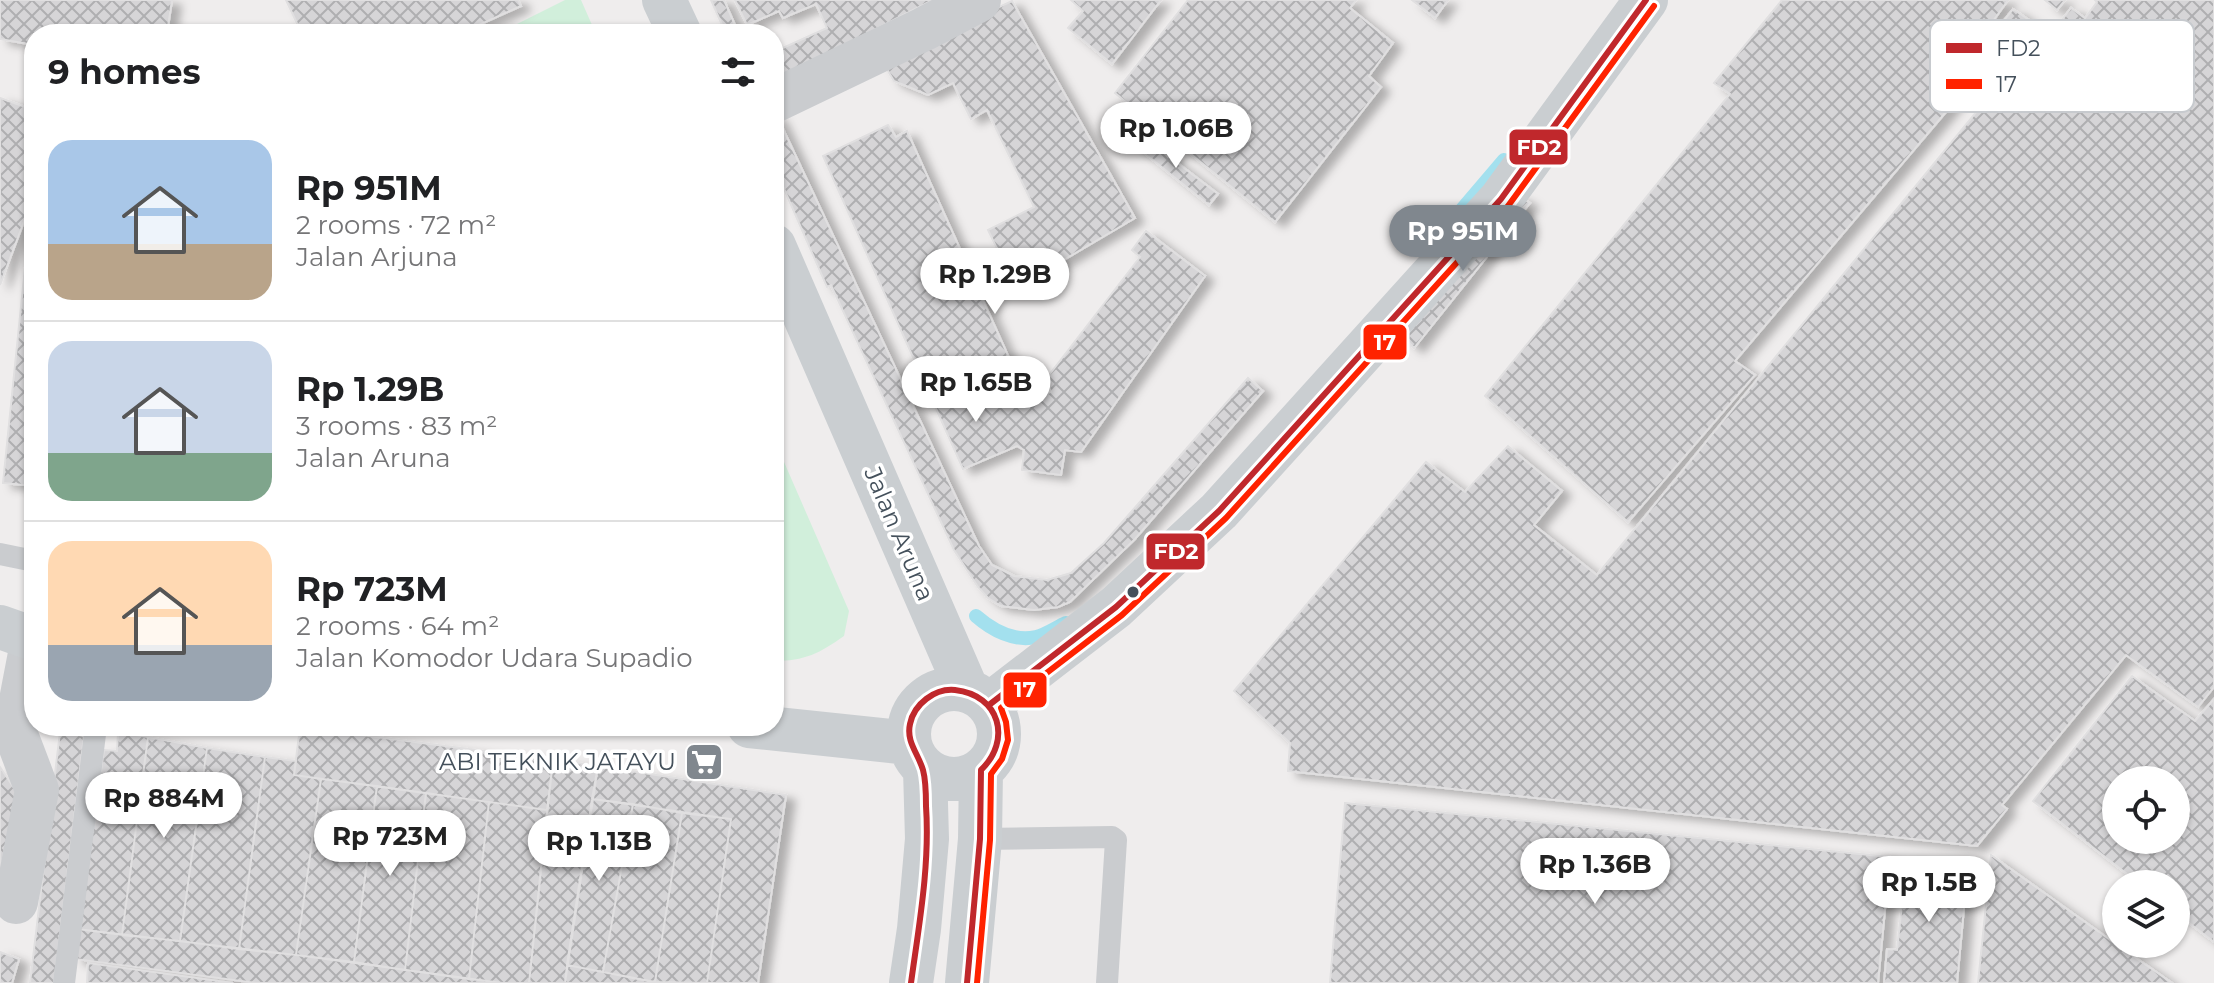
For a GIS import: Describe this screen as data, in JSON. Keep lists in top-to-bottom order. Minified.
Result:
{"streets":{"main road":["Jalan Aruna"]},"places":{"supermarket":["ABI TEKNIK JATAYU"]},"lines":["transit line FD2","transit line 17"],"legend":["FD2","17"],"page":{"heading":"9 homes","price":["Rp 1.06B","Rp 951M","Rp 1.29B","Rp 1.65B","Rp 884M","Rp 723M","Rp 1.13B","Rp 1.36B","Rp 1.5B"],"list":[{"name":"Rp 951M","note":"2 rooms · 72 m² · Jalan Arjuna"},{"name":"Rp 1.29B","note":"3 rooms · 83 m² · Jalan Aruna"},{"name":"Rp 723M","note":"2 rooms · 64 m² · Jalan Komodor Udara Supadio"}]}}
